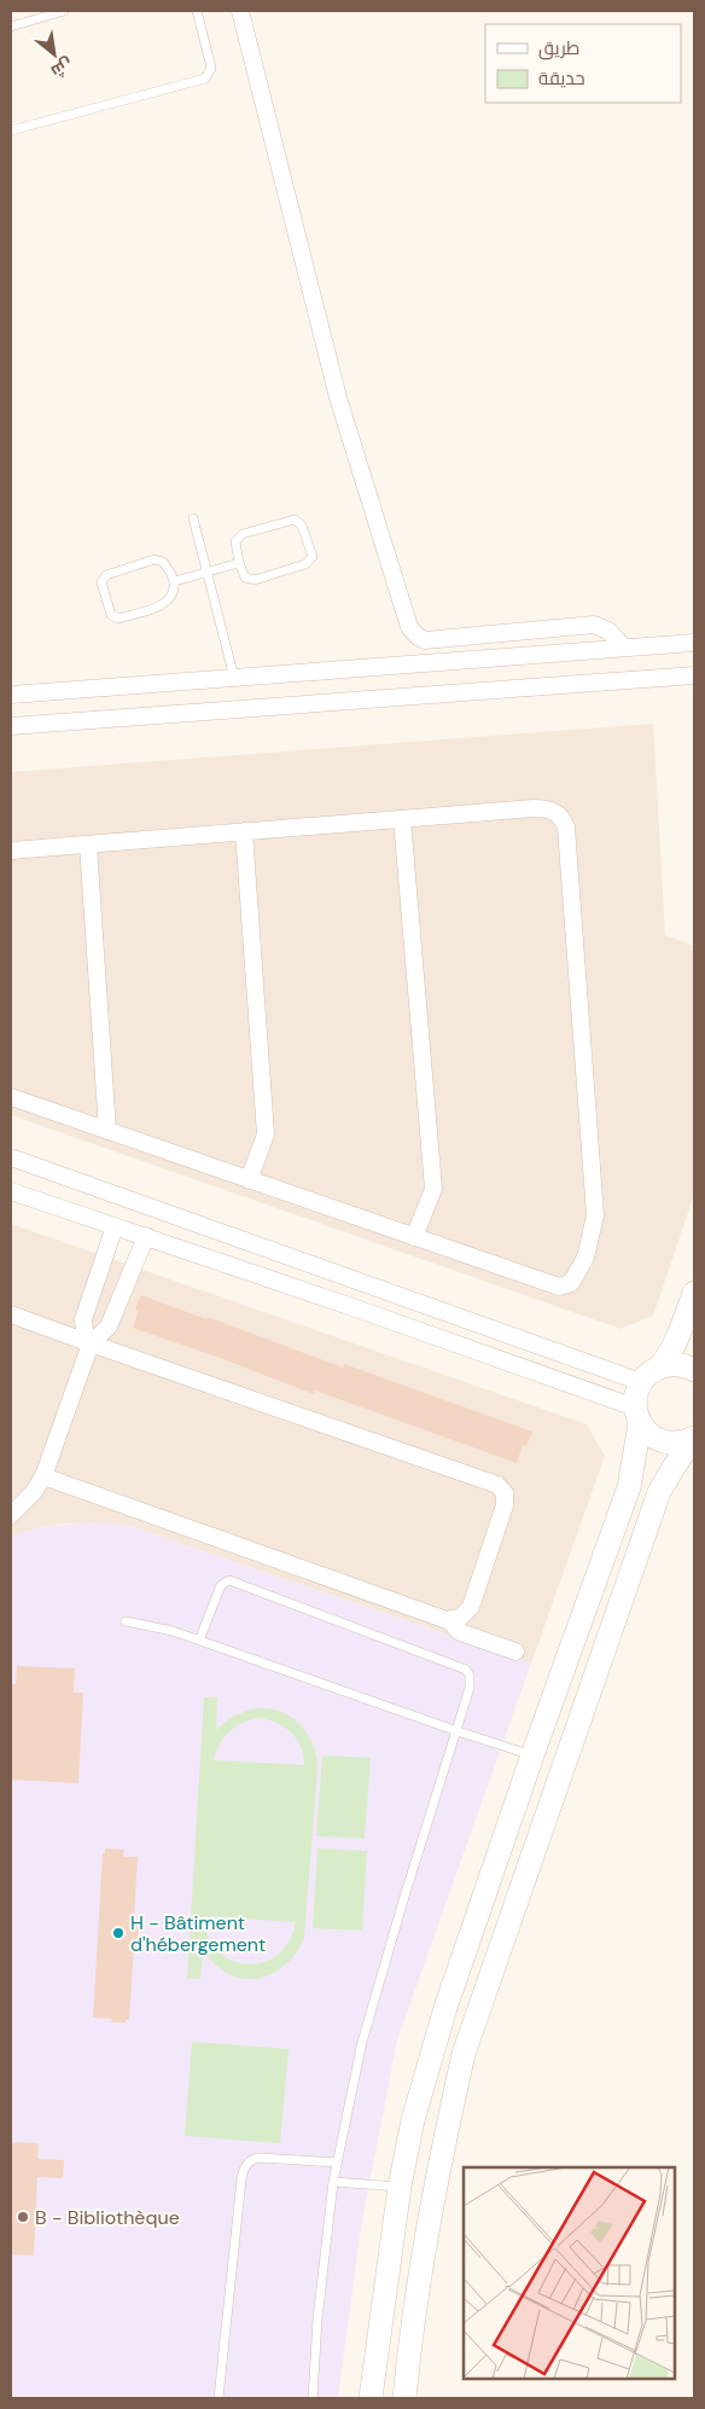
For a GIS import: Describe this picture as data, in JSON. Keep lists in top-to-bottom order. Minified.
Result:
{"places":["H - Bâtiment d'hébergement","B - Bibliothèque"],"legend":["طريق","حديقة"],"north":"bottom right"}
